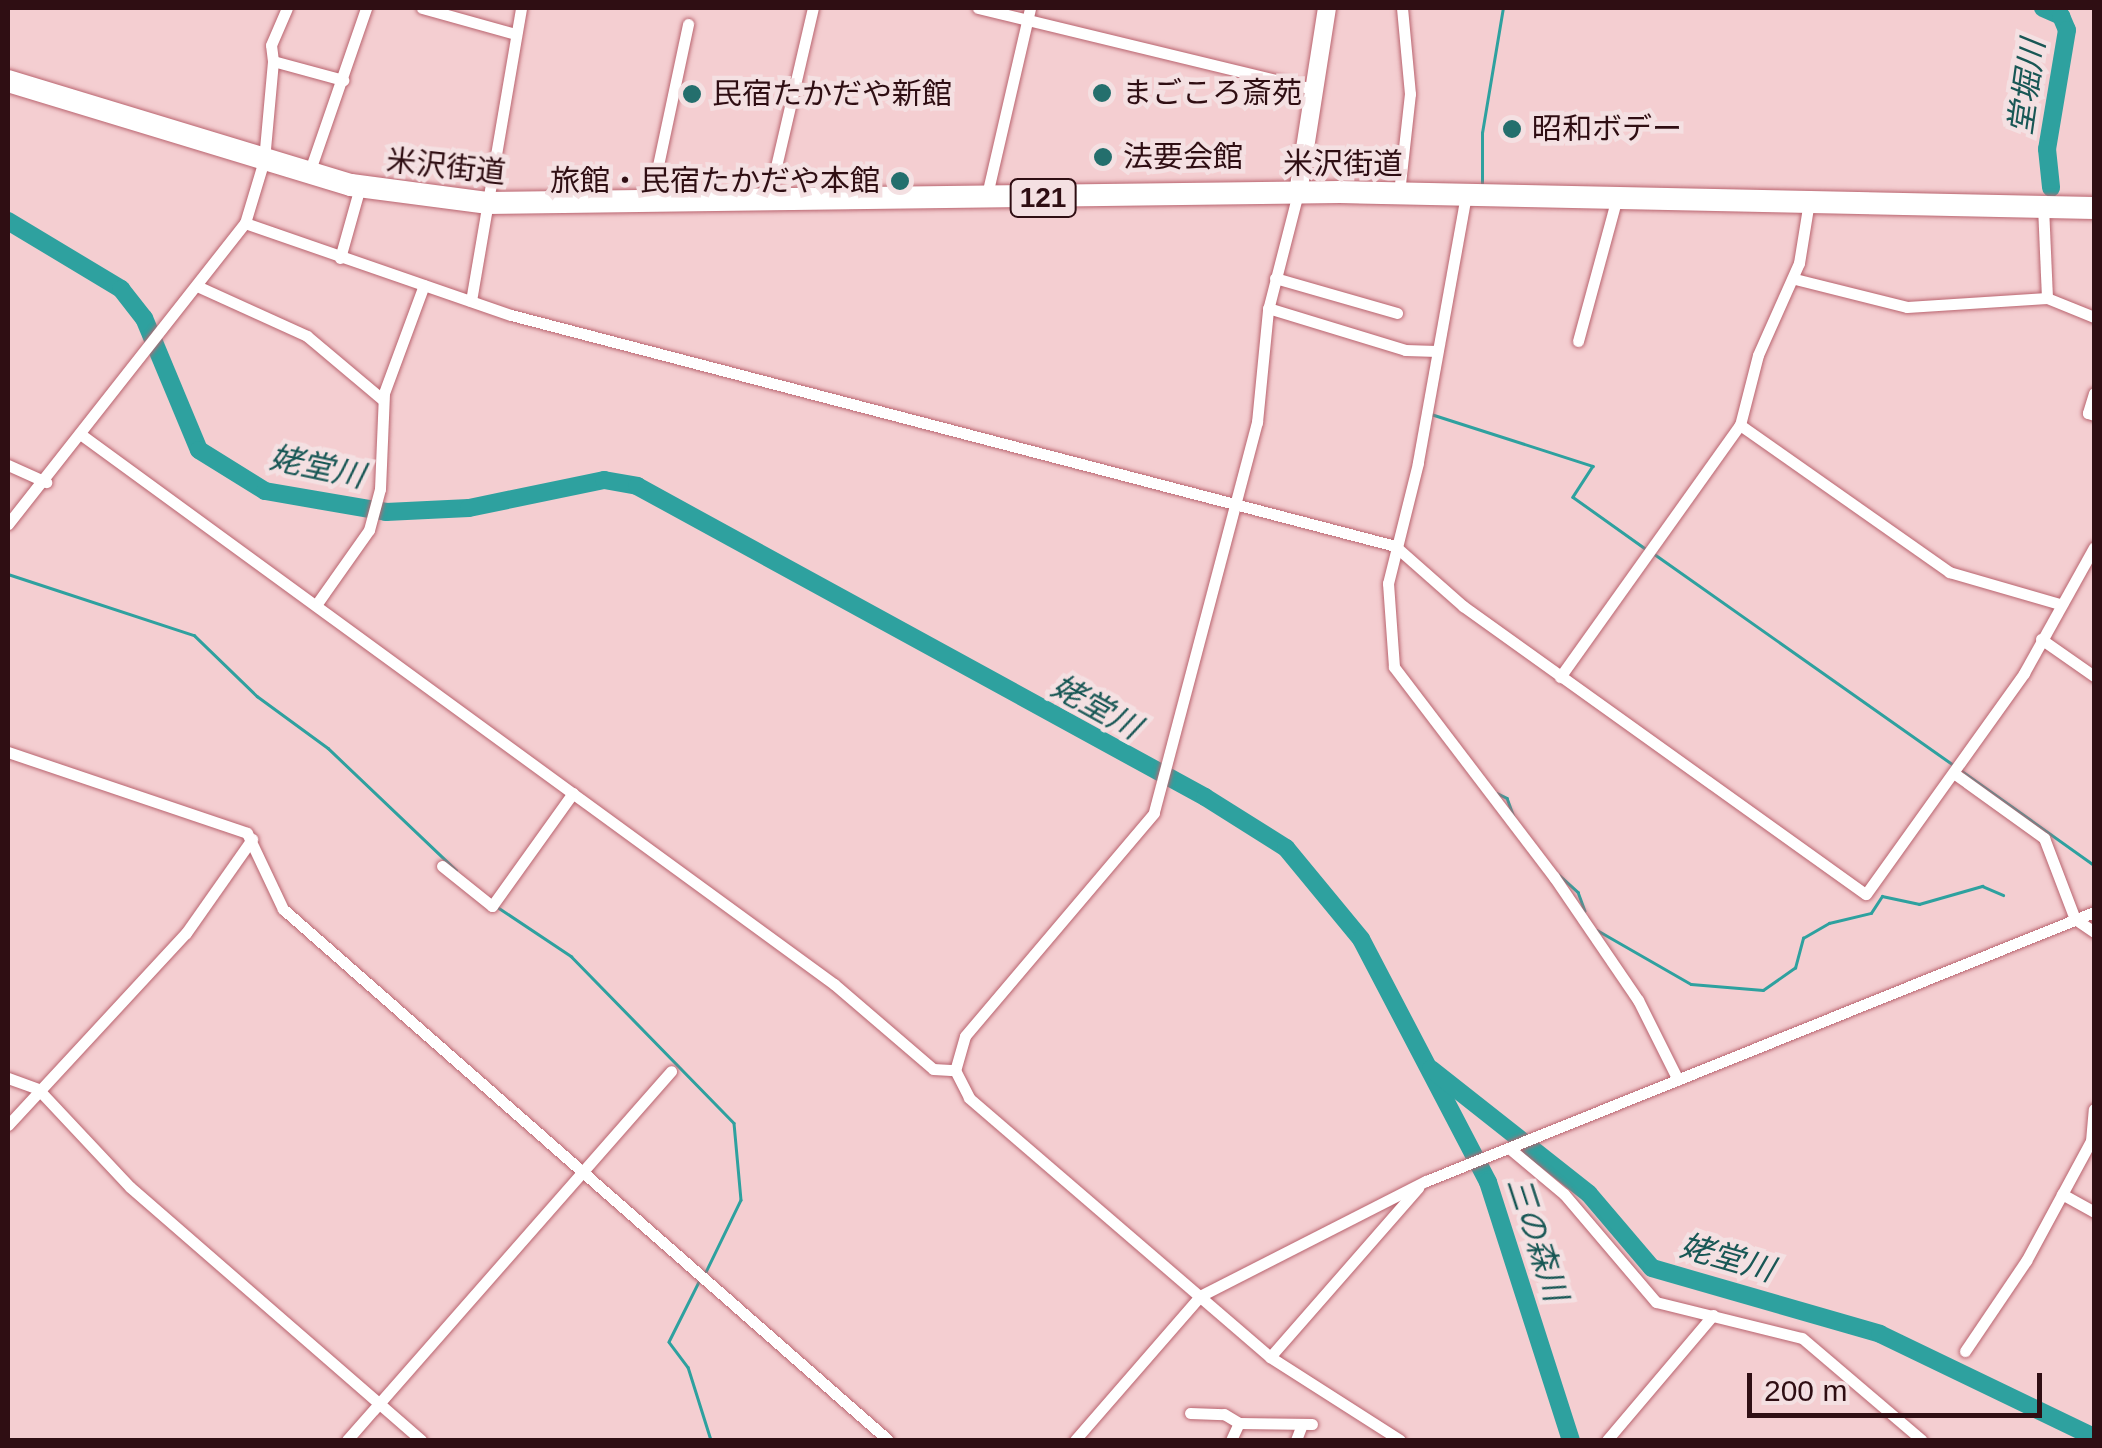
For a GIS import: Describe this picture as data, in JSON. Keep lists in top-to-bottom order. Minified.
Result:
{"streets":{"highway":["米沢街道","121"]},"water":["堂堀川","姥堂川","三の森川"],"places":["まごころ斎苑","民宿たかだや新館","昭和ボデー","法要会館","旅館・民宿たかだや本館"],"scale_bar":"200 m"}
